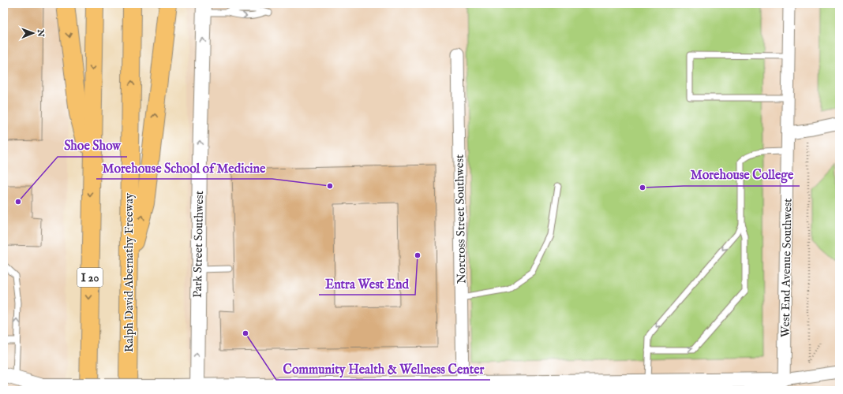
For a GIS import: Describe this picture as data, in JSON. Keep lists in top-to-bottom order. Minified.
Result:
{"streets":{"highway":["Ralph David Abernathy Freeway","I 20"],"street":["Norcross Street Southwest","Park Street Southwest","West End Avenue Southwest"]},"one_way":["Park Street Southwest"],"places":["Morehouse School of Medicine","Morehouse College","Shoe Show","Entra West End","Community Health & Wellness Center"],"north":"right"}
